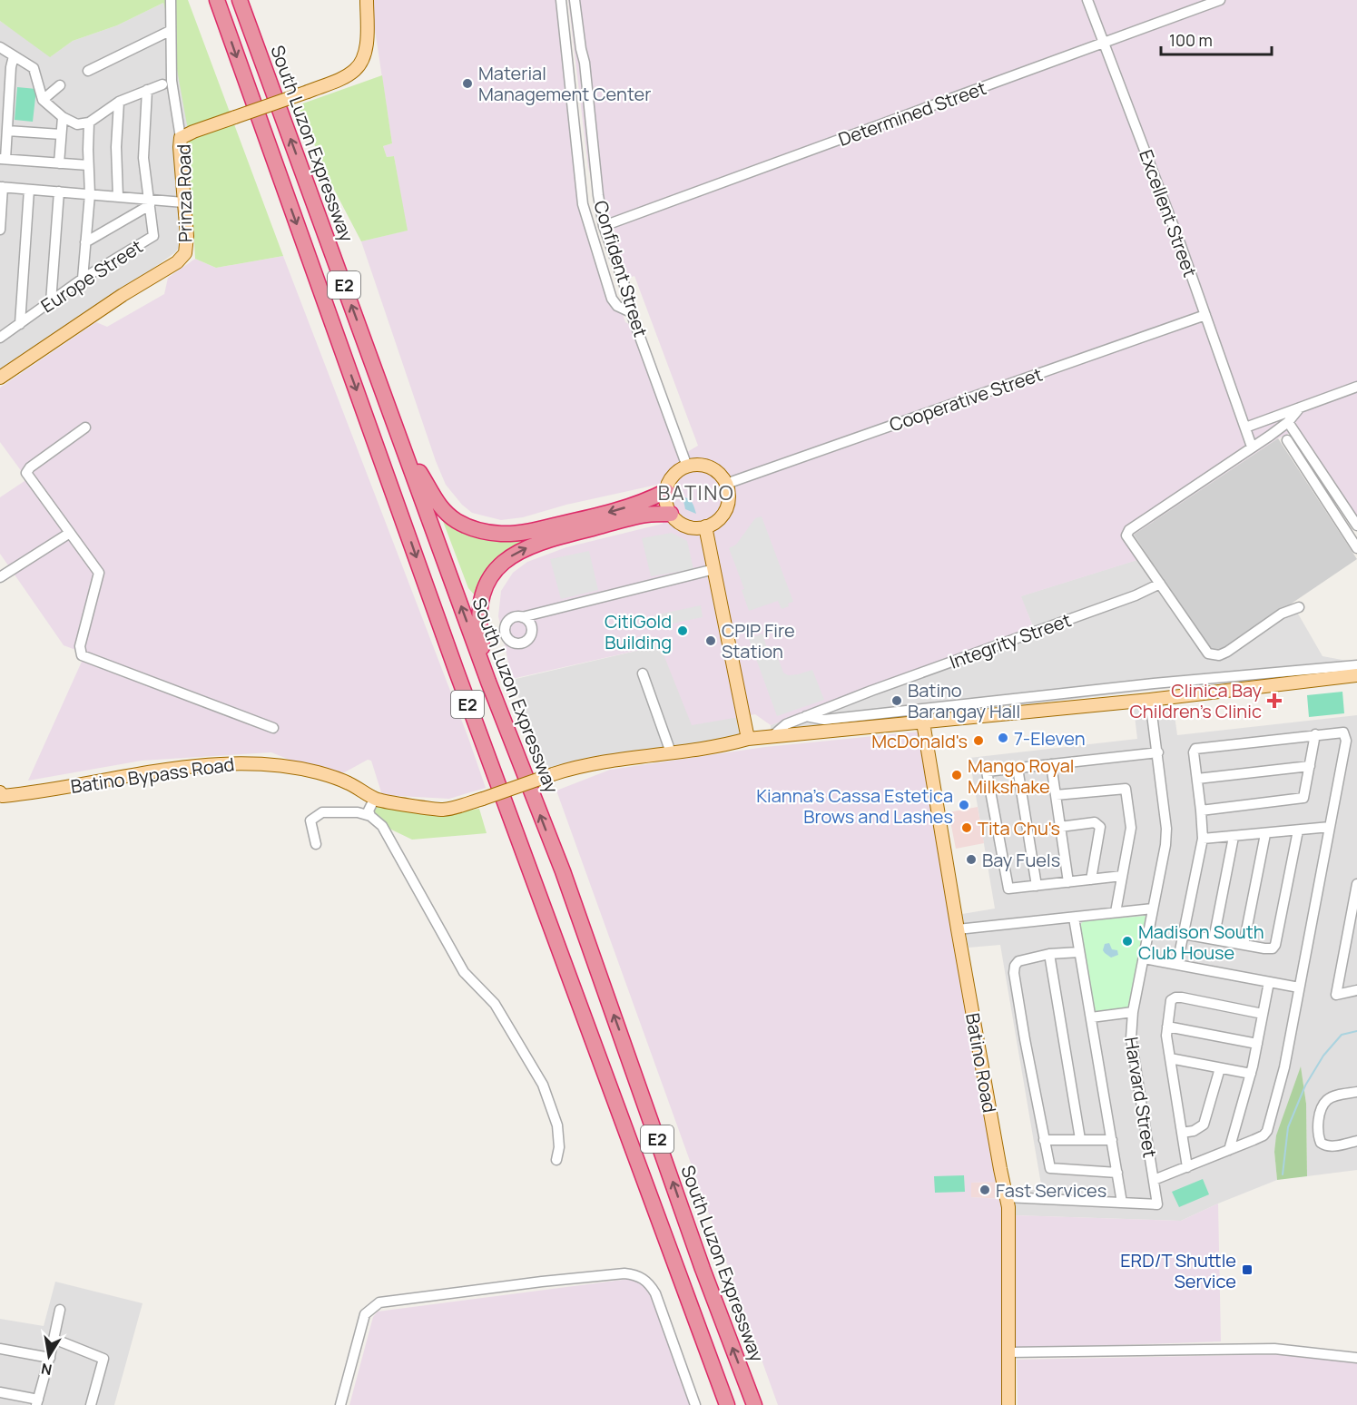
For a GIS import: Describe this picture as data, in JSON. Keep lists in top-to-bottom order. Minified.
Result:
{"streets":{"highway":["South Luzon Expressway","E2"],"main road":["Prinza Road","Batino Bypass Road","Batino Road"],"street":["Determined Street","Excellent Street","Confident Street","Europe Street","Cooperative Street","Integrity Street","Harvard Street"]},"crossings":[["Determined Street","Excellent Street"],["Determined Street","Confident Street"],["Excellent Street","Cooperative Street"],["Confident Street","Cooperative Street"],["Integrity Street","Batino Bypass Road"],["Batino Bypass Road","Batino Road"],["Batino Bypass Road","Harvard Street"]],"districts":["BATINO"],"places":{"other":["Material Management Center","CitiGold Building","CPIP Fire Station","Batino Barangay Hall","7-Eleven","McDonald's","Mango Royal Milkshake","Kianna's Cassa Estetica Brows and Lashes","Tita Chu's","Bay Fuels","Madison South Club House","Fast Services"],"health":["Clinica Bay Children's Clinic"],"transit":["ERD/T Shuttle Service"]},"scale_bar":"100 m","north":"bottom"}
